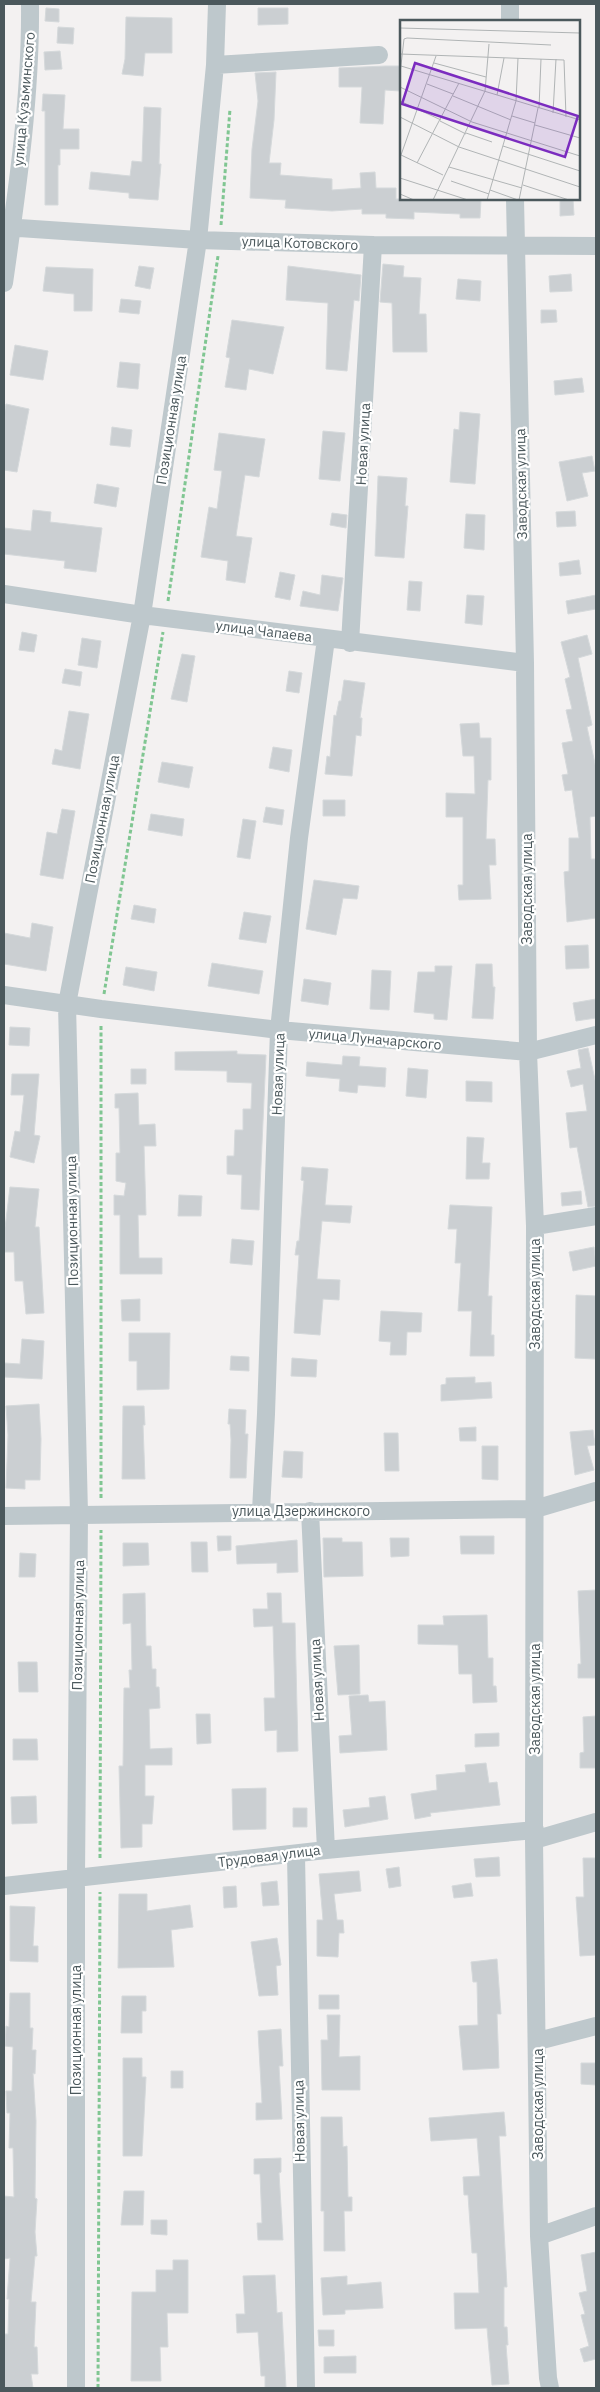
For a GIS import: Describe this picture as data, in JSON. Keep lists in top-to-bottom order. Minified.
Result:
{"streets":{"street":["улица Кузьминского","улица Котовского","Позиционная улица","Новая улица","Заводская улица","улица Чапаева","улица Луначарского","улица Дзержинского","Трудовая улица"]},"crossings":[["улица Кузьминского","улица Котовского"],["улица Котовского","Позиционная улица"],["улица Котовского","Новая улица"],["улица Котовского","Заводская улица"],["Позиционная улица","улица Чапаева"],["Позиционная улица","улица Луначарского"],["Позиционная улица","улица Дзержинского"],["Позиционная улица","Трудовая улица"],["Новая улица","улица Чапаева"],["Новая улица","улица Луначарского"],["Новая улица","улица Дзержинского"],["Новая улица","Трудовая улица"],["Заводская улица","улица Чапаева"],["Заводская улица","улица Луначарского"],["Заводская улица","улица Дзержинского"],["Заводская улица","Трудовая улица"]]}
